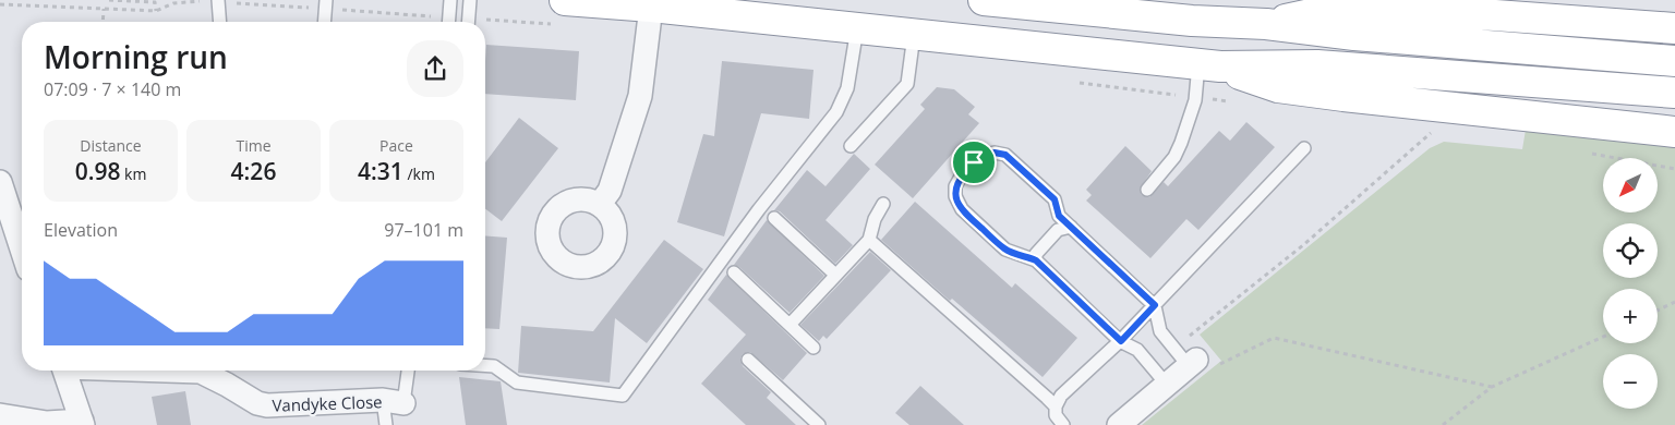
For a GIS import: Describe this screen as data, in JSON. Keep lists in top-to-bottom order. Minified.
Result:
{"streets":{"street":["Vandyke Close"]},"north":"bottom left","page":{"heading":["Morning run","07:09 · 7 × 140 m"],"stats":[["Distance","0.98 km"],["Time","4:26"],["Pace","4:31 /km"]],"map_buttons":["+","−"],"chart":["Elevation","97–101 m"]}}
